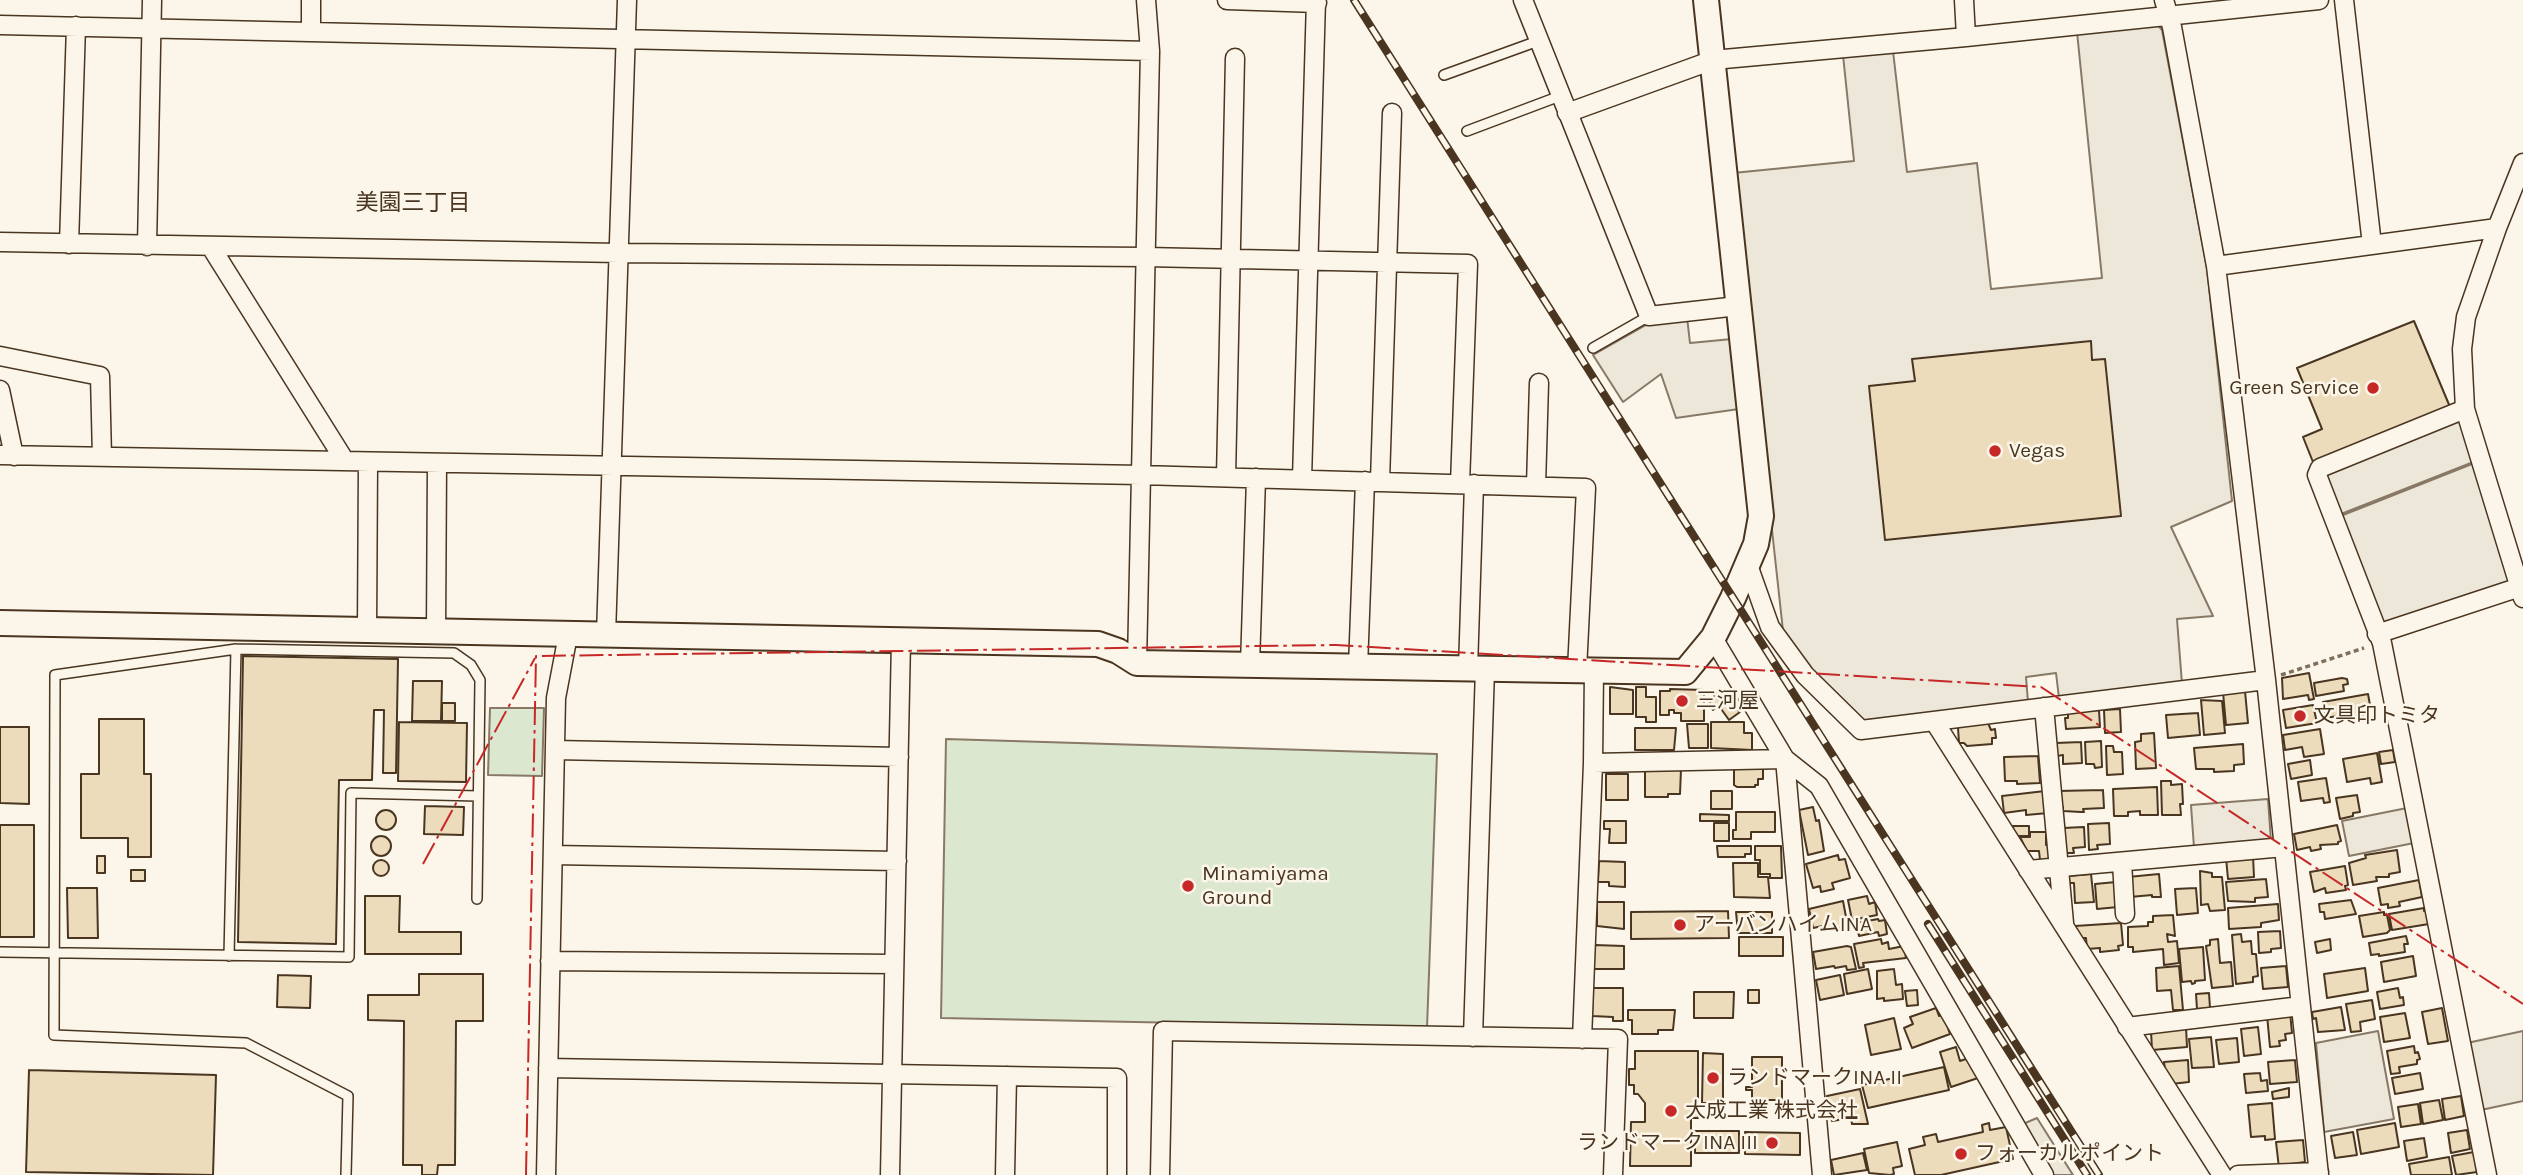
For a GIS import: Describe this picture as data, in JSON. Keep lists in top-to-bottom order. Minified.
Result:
{"districts":["美園三丁目"],"places":["Green Service","Vegas","三河屋","文具印トミタ","Minamiyama Ground","アーバンハイムINA","ランドマークINA II","大成工業 株式会社","ランドマークINA III","フォーカルポイント"]}
